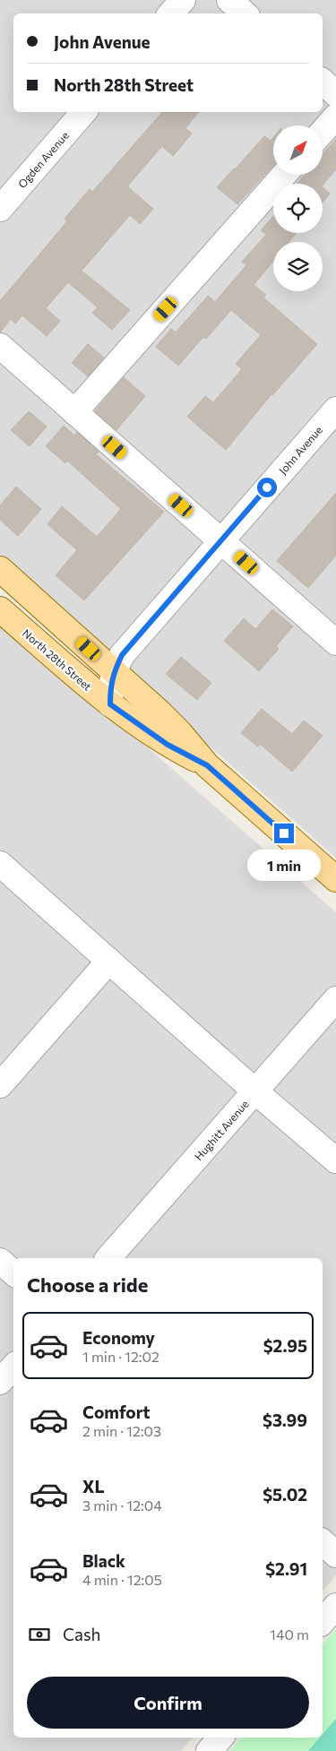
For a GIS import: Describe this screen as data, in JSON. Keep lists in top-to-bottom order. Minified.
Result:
{"streets":{"main road":["North 28th Street"],"street":["Ogden Avenue","John Avenue","Hughitt Avenue"]},"crossings":[["John Avenue","North 28th Street"]],"north":"top right","page":{"banner":["John Avenue","North 28th Street"],"bubble":"1 min","heading":"Choose a ride","list":[{"name":"Economy","note":"1 min · 12:02","value":"$2.95"},{"name":"Comfort","note":"2 min · 12:03","value":"$3.99"},{"name":"XL","note":"3 min · 12:04","value":"$5.02"},{"name":"Black","note":"4 min · 12:05","value":"$2.91"}],"pay":["Cash","140 m"],"buttons":"Confirm"}}
